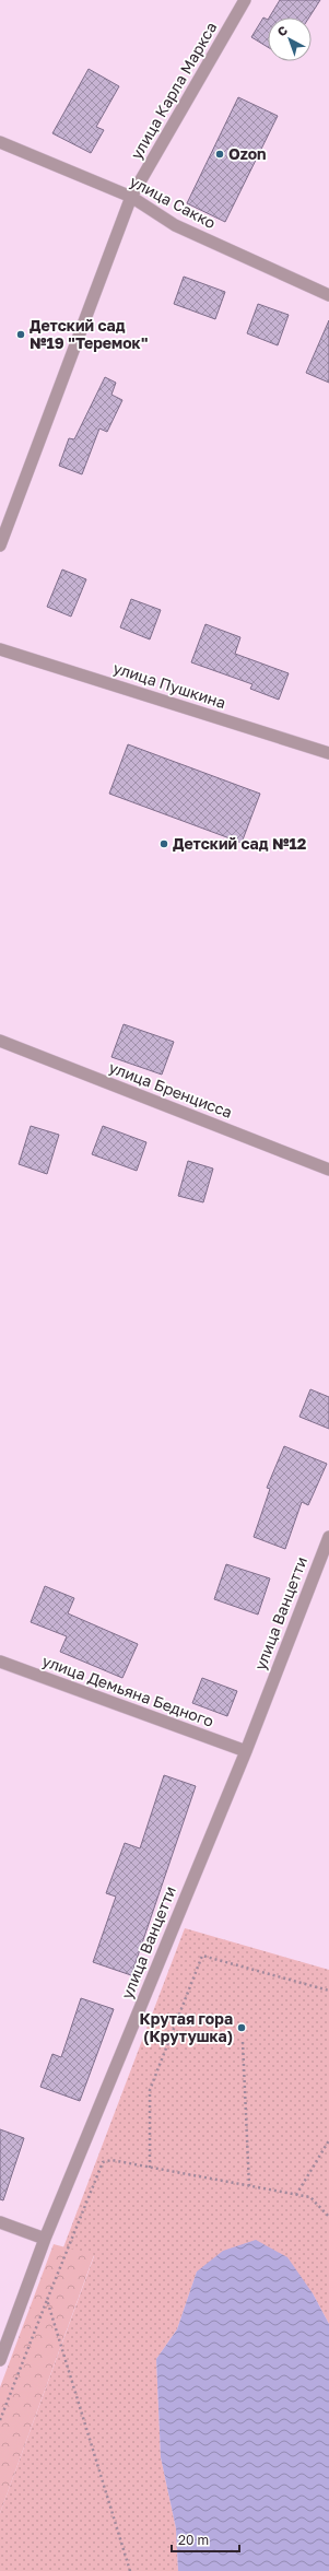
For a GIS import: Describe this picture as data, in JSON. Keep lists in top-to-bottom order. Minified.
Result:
{"streets":{"street":["улица Карла Маркса","улица Сакко","улица Пушкина","улица Бренцисса","улица Ванцетти","улица Демьяна Бедного"]},"crossings":[["улица Карла Маркса","улица Сакко"],["улица Ванцетти","улица Демьяна Бедного"]],"places":["Ozon","Детский сад №19 \"Теремок\"","Детский сад №12","Крутая гора (Крутушка)"],"scale_bar":"20 m","north":"top left"}
